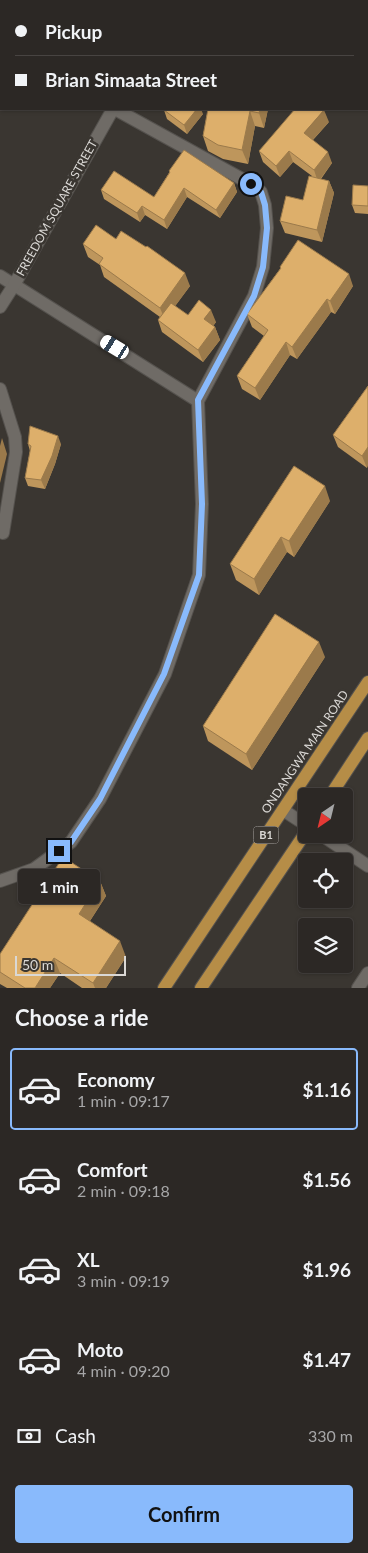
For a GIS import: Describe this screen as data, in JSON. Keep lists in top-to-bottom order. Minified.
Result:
{"streets":{"main road":["ONDANGWA MAIN ROAD","B1"],"street":["FREEDOM SQUARE STREET"]},"scale_bar":"50 m","north":"bottom left","page":{"banner":["Pickup","Brian Simaata Street"],"bubble":"1 min","scale":"50 m","heading":"Choose a ride","list":[{"name":"Economy","note":"1 min · 09:17","value":"$1.16"},{"name":"Comfort","note":"2 min · 09:18","value":"$1.56"},{"name":"XL","note":"3 min · 09:19","value":"$1.96"},{"name":"Moto","note":"4 min · 09:20","value":"$1.47"}],"pay":["Cash","330 m"],"buttons":"Confirm"}}
